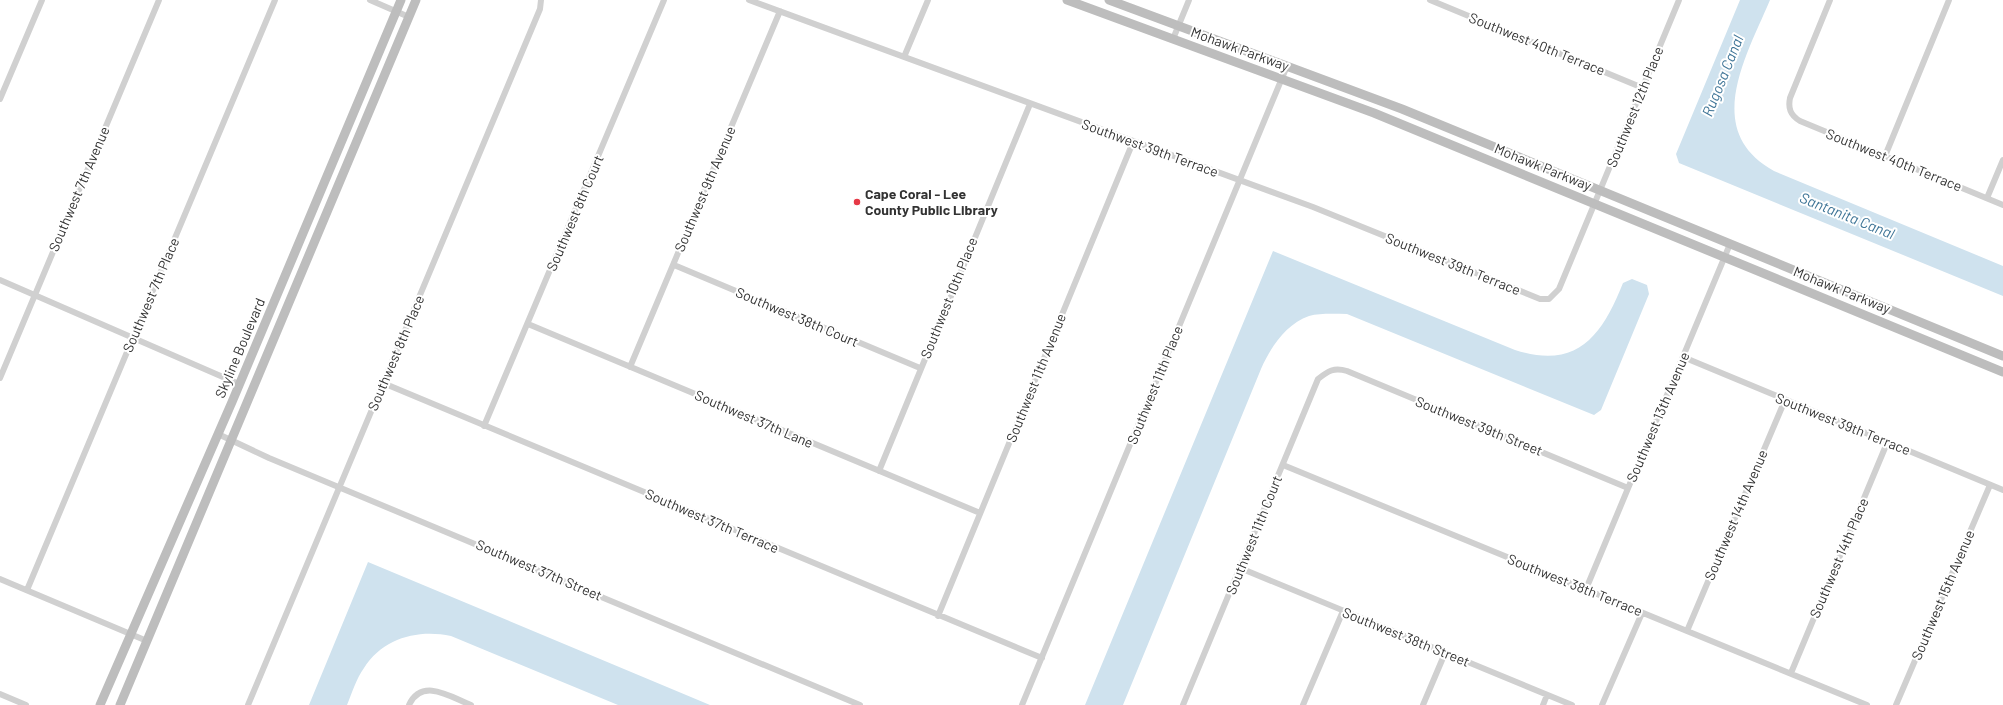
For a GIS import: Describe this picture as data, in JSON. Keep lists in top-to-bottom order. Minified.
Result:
{"streets":{"street":["Southwest 40th Terrace","Mohawk Parkway","Southwest 12th Place","Southwest 39th Terrace","Southwest 7th Avenue","Southwest 9th Avenue","Southwest 8th Court","Southwest 7th Place","Southwest 10th Place","Southwest 38th Court","Skyline Boulevard","Southwest 8th Place","Southwest 11th Avenue","Southwest 11th Place","Southwest 13th Avenue","Southwest 37th Lane","Southwest 39th Street","Southwest 14th Avenue","Southwest 37th Terrace","Southwest 11th Court","Southwest 14th Place","Southwest 37th Street","Southwest 38th Terrace","Southwest 15th Avenue","Southwest 38th Street"]},"crossings":[["Southwest 40th Terrace","Southwest 12th Place"],["Mohawk Parkway","Southwest 12th Place"],["Mohawk Parkway","Southwest 11th Place"],["Mohawk Parkway","Southwest 13th Avenue"],["Southwest 12th Place","Southwest 39th Terrace"],["Southwest 39th Terrace","Southwest 9th Avenue"],["Southwest 39th Terrace","Southwest 10th Place"],["Southwest 39th Terrace","Southwest 11th Avenue"],["Southwest 39th Terrace","Southwest 11th Place"],["Southwest 39th Terrace","Southwest 13th Avenue"],["Southwest 39th Terrace","Southwest 14th Avenue"],["Southwest 39th Terrace","Southwest 14th Place"],["Southwest 39th Terrace","Southwest 15th Avenue"],["Southwest 9th Avenue","Southwest 38th Court"],["Southwest 9th Avenue","Southwest 37th Lane"],["Southwest 8th Court","Southwest 37th Lane"],["Southwest 8th Court","Southwest 37th Terrace"],["Southwest 10th Place","Southwest 38th Court"],["Southwest 10th Place","Southwest 37th Lane"],["Skyline Boulevard","Southwest 37th Street"],["Southwest 8th Place","Southwest 37th Terrace"],["Southwest 8th Place","Southwest 37th Street"],["Southwest 11th Avenue","Southwest 37th Lane"],["Southwest 11th Avenue","Southwest 37th Terrace"],["Southwest 11th Place","Southwest 37th Terrace"],["Southwest 13th Avenue","Southwest 39th Street"],["Southwest 13th Avenue","Southwest 38th Terrace"],["Southwest 39th Street","Southwest 11th Court"],["Southwest 14th Avenue","Southwest 38th Terrace"],["Southwest 11th Court","Southwest 38th Terrace"],["Southwest 11th Court","Southwest 38th Street"],["Southwest 14th Place","Southwest 38th Terrace"]],"water":["Rugosa Canal","Santanita Canal"],"places":["Cape Coral - Lee County Public Library"]}
